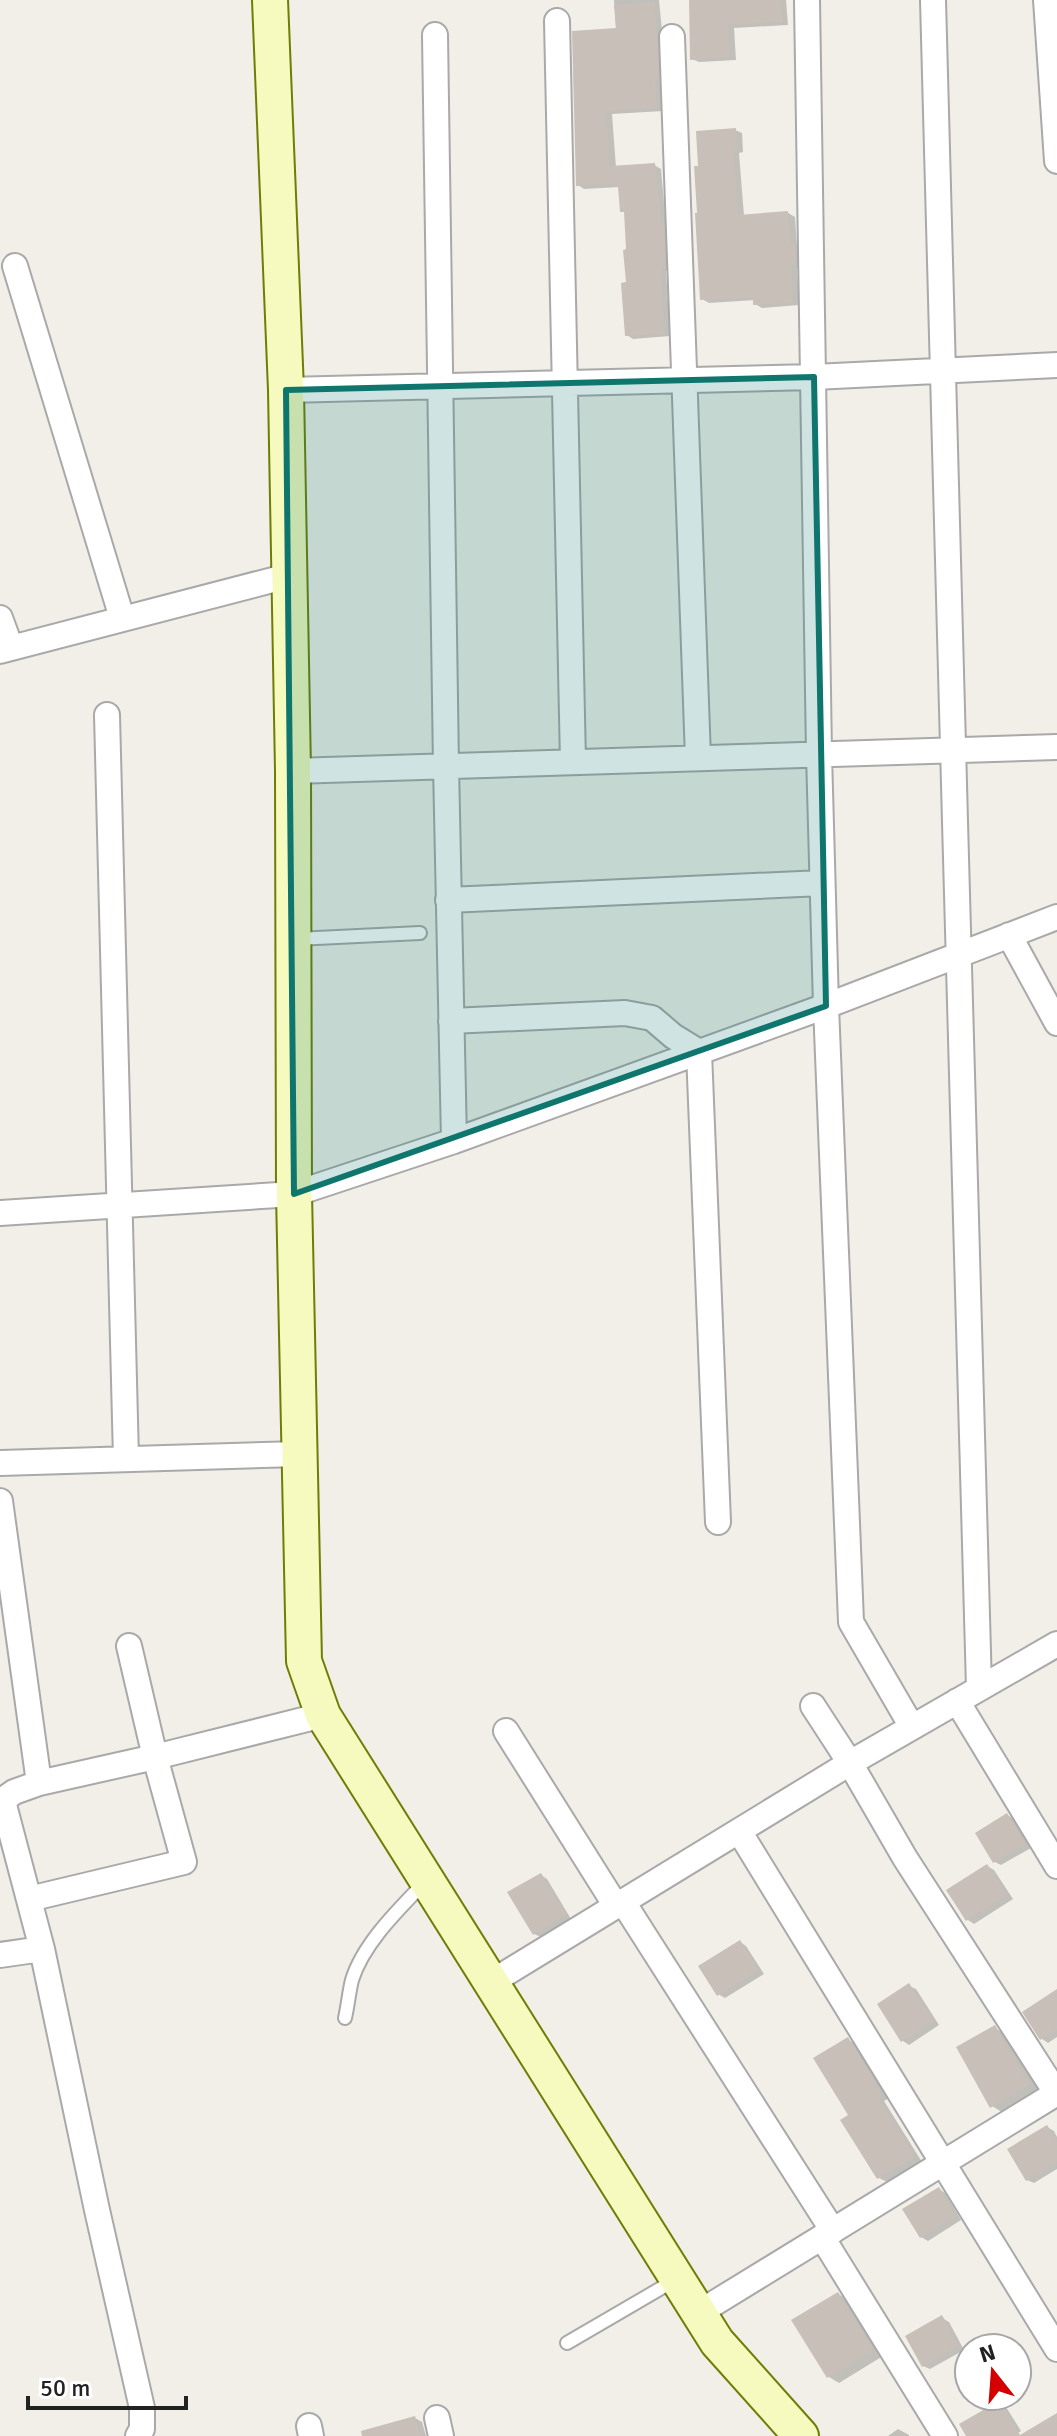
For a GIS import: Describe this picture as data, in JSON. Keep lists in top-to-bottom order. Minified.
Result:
{"scale_bar":"50 m","north":"top"}
